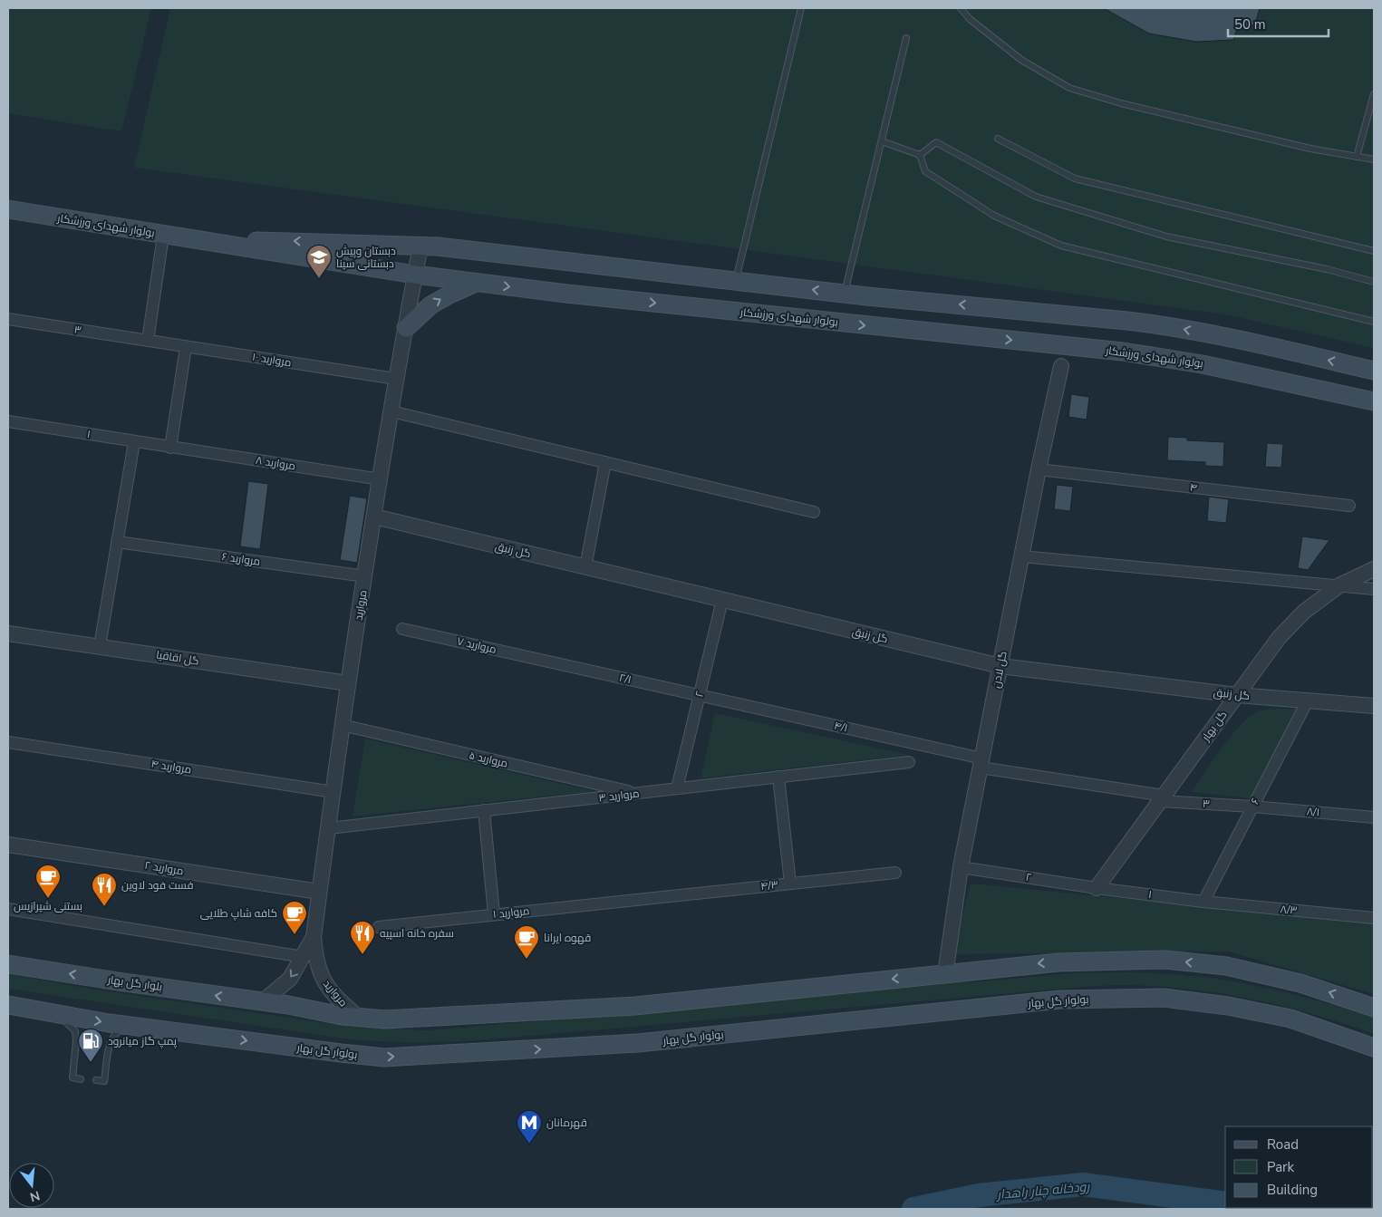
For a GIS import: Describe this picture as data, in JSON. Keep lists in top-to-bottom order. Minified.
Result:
{"streets":{"main road":["بولوار شهدای ورزشکار","بلوار گل بهار","بولوار گل بهار"],"street":["۳","مروارید ۱۰","۱","مروارید ۸","۴","گل زنبق","مروارید ۶","مروارید","مروارید ۷","گل اقاقیا","گل لادن","۲/۱","۲","گل بهار","۴/۱","مروارید ۵","مروارید ۴","مروارید ۳","۶","۸/۱","مروارید ۲","۴/۳","۸/۳","مروارید ۱"]},"crossings":[["بولوار شهدای ورزشکار","مروارید"],["۳","مروارید ۱۰"],["۳","گل بهار"],["۳","۶"],["۳","۸/۱"],["مروارید ۱۰","مروارید"],["۱","مروارید ۸"],["۱","۲"],["۱","گل بهار"],["۱","۶"],["۱","۸/۳"],["مروارید ۸","مروارید"],["۴","گل لادن"],["گل زنبق","مروارید"],["گل زنبق","گل لادن"],["گل زنبق","۲"],["گل زنبق","گل بهار"],["گل زنبق","۶"],["مروارید ۶","مروارید"],["مروارید","گل اقاقیا"],["مروارید","مروارید ۵"],["مروارید","مروارید ۴"],["مروارید","مروارید ۳"],["مروارید","مروارید ۲"],["مروارید","بلوار گل بهار"],["مروارید ۷","۲/۱"],["گل لادن","۲"],["گل لادن","۴/۱"],["۲/۱","۲"],["۲/۱","۴/۱"],["۲","گل بهار"],["۲","۴/۱"],["۲","مروارید ۳"],["مروارید ۵","مروارید ۳"],["۶","۸/۱"],["۶","۸/۳"],["۴/۳","مروارید ۱"]],"one_way":["بلوار گل بهار"],"water":["رودخانه چنار راهدار"],"places":{"school or university":["دبستان وپیش دبستانی سینا"],"cafe":["بستنی شیرازیس","کافه شاپ طلایی","قهوه ایرانا"],"restaurant":["فست فود لاوین","سفره خانه اسپیه"],"fuel station":["پمپ گاز میانرود"],"metro station":["قهرمانان"]},"legend":["Road","Park","Building"],"scale_bar":"50 m","north":"bottom"}
